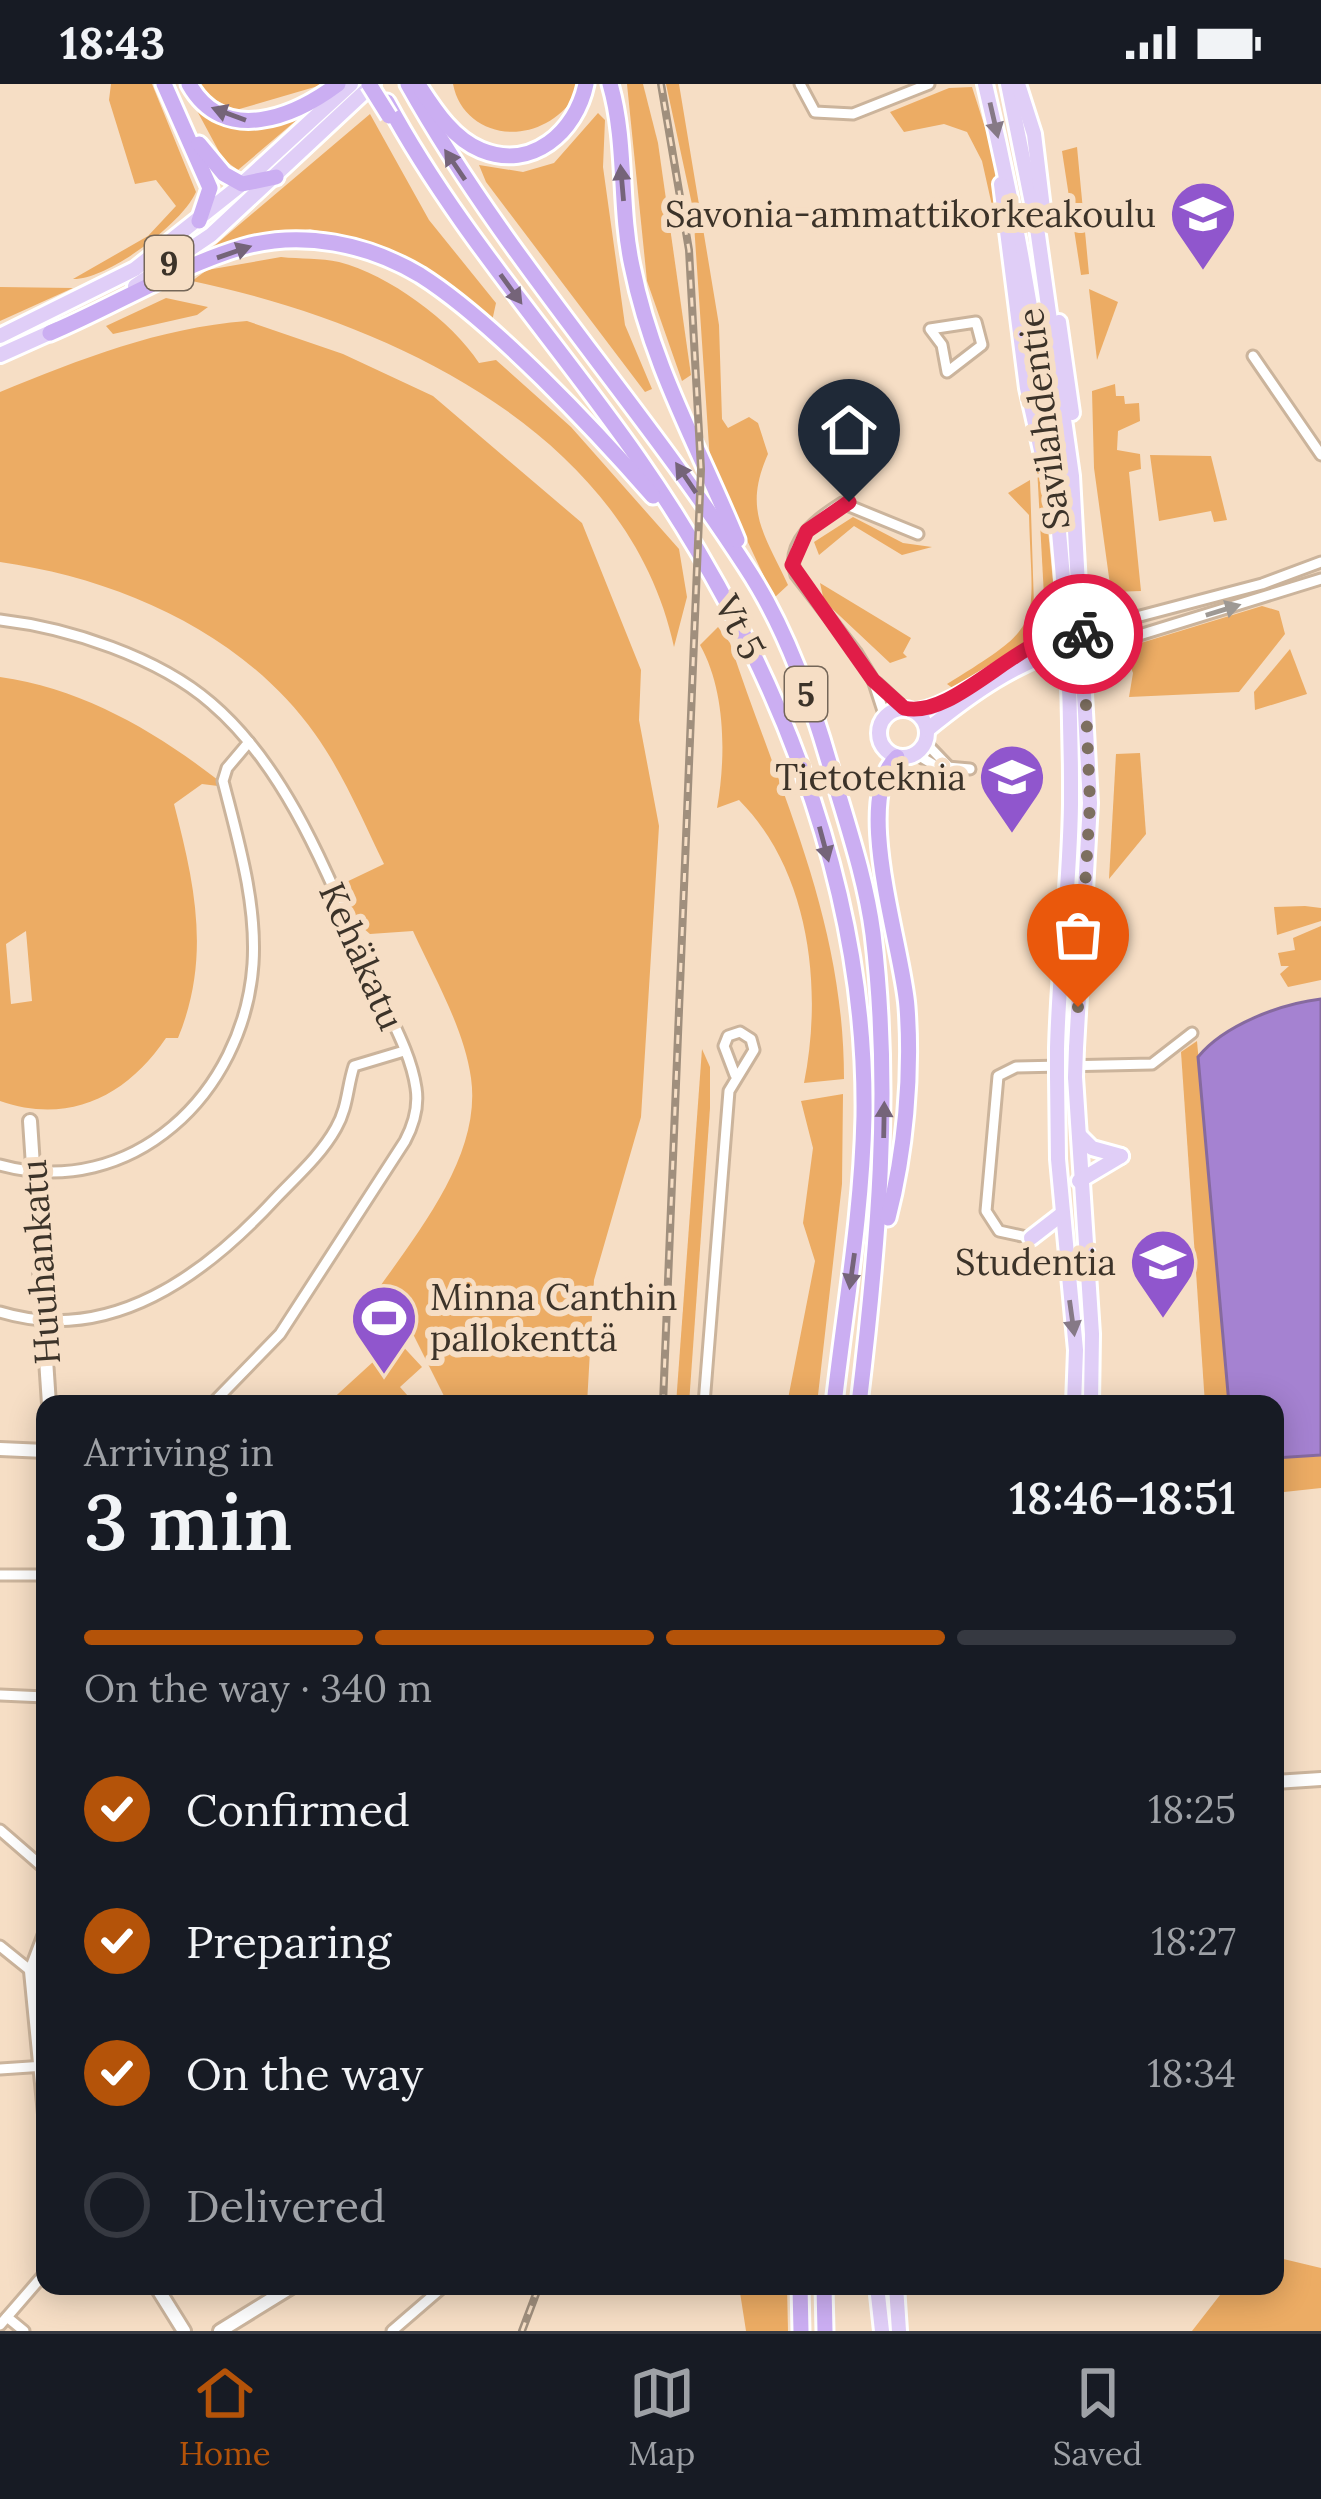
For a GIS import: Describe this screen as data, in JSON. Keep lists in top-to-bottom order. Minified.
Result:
{"streets":{"highway":["Vt 5","5"],"main road":["9","Savilahdentie"],"street":["Kehäkatu","Huuhankatu"]},"crossings":[["9","Vt 5"]],"places":{"school or university":["Savonia-ammattikorkeakoulu","Tietoteknia","Studentia"],"sports":["Minna Canthin pallokenttä"]},"page":{"status":"18:43","heading":["3 min","Arriving in","18:46–18:51"],"bar":"On the way · 340 m","list":[["Confirmed","18:25"],["Preparing","18:27"],["On the way","18:34"],"Delivered"],"tabs":["Home","Map","Saved"]}}
